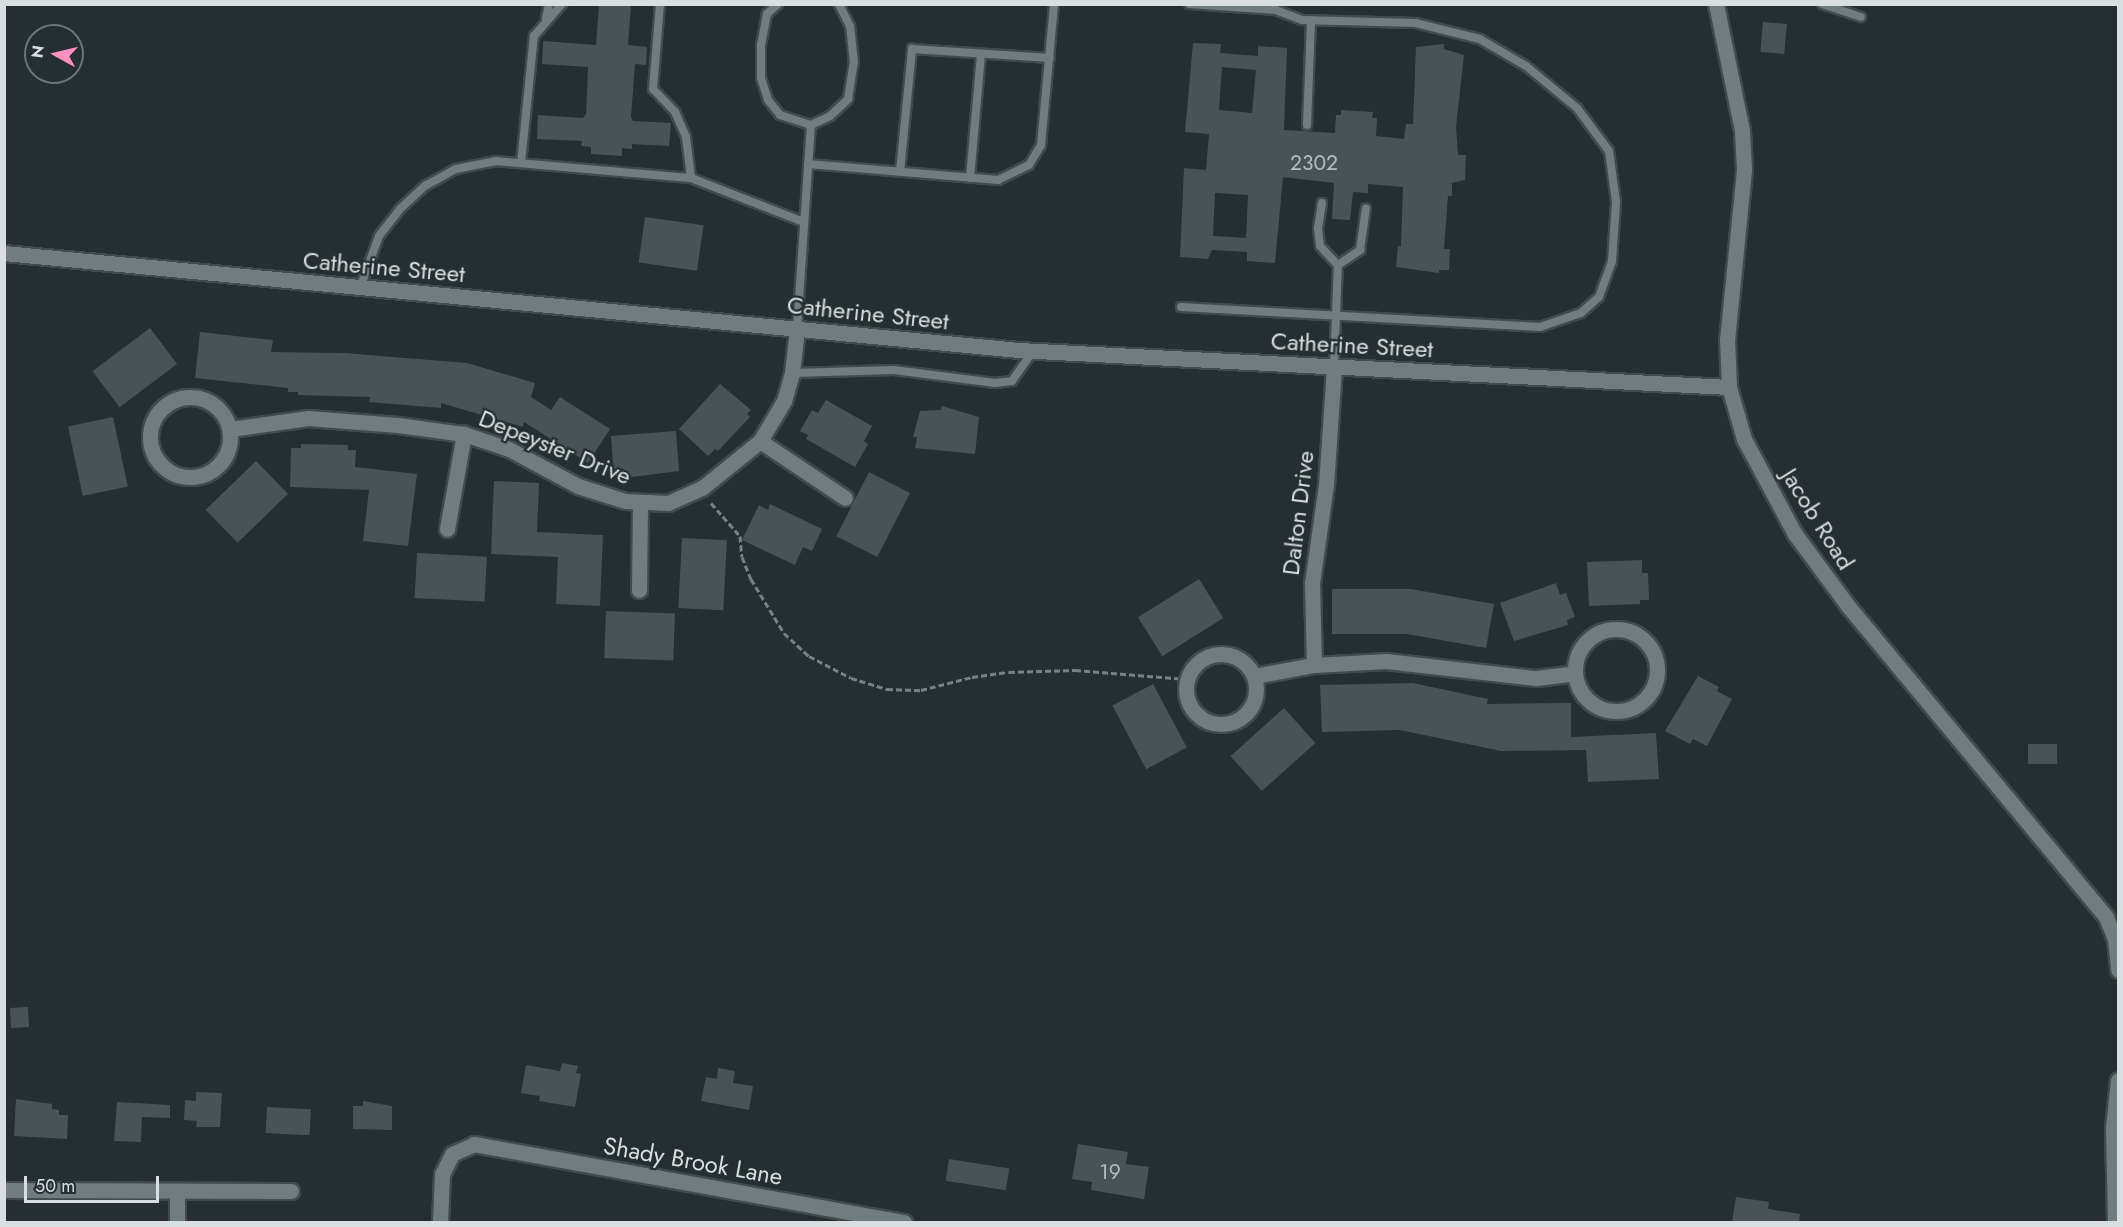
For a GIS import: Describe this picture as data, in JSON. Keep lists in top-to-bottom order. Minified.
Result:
{"streets":{"street":["Catherine Street","Depeyster Drive","Dalton Drive","Jacob Road","Shady Brook Lane"]},"crossings":[["Catherine Street","Depeyster Drive"],["Catherine Street","Dalton Drive"],["Catherine Street","Jacob Road"]],"house_numbers":["2302","19"],"scale_bar":"50 m","north":"left"}
